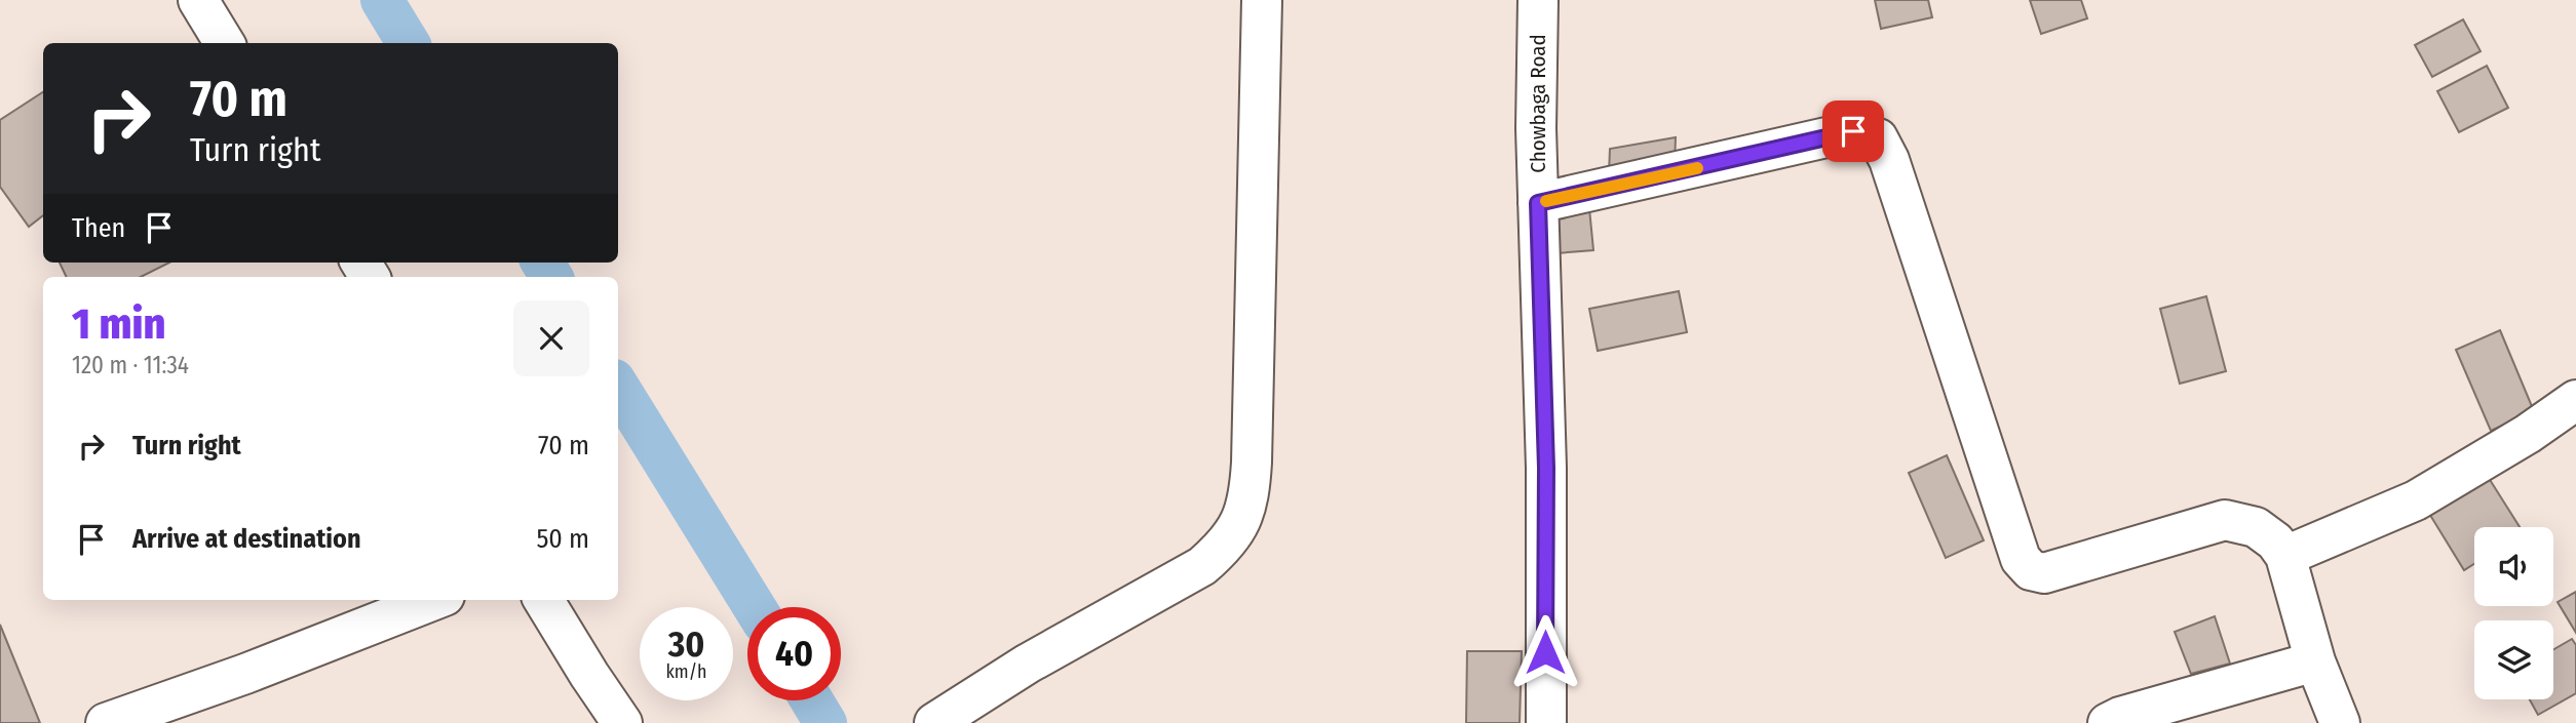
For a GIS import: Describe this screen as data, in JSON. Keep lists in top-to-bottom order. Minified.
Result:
{"streets":{"street":["Chowbaga Road"]},"page":{"turn":["70 m","Turn right"],"then":"Then","heading":["1 min","120 m · 11:34"],"list":[{"name":"Turn right","value":"70 m"},{"name":"Arrive at destination","value":"50 m"}],"speed":"30 km/h","limit":"40"}}
